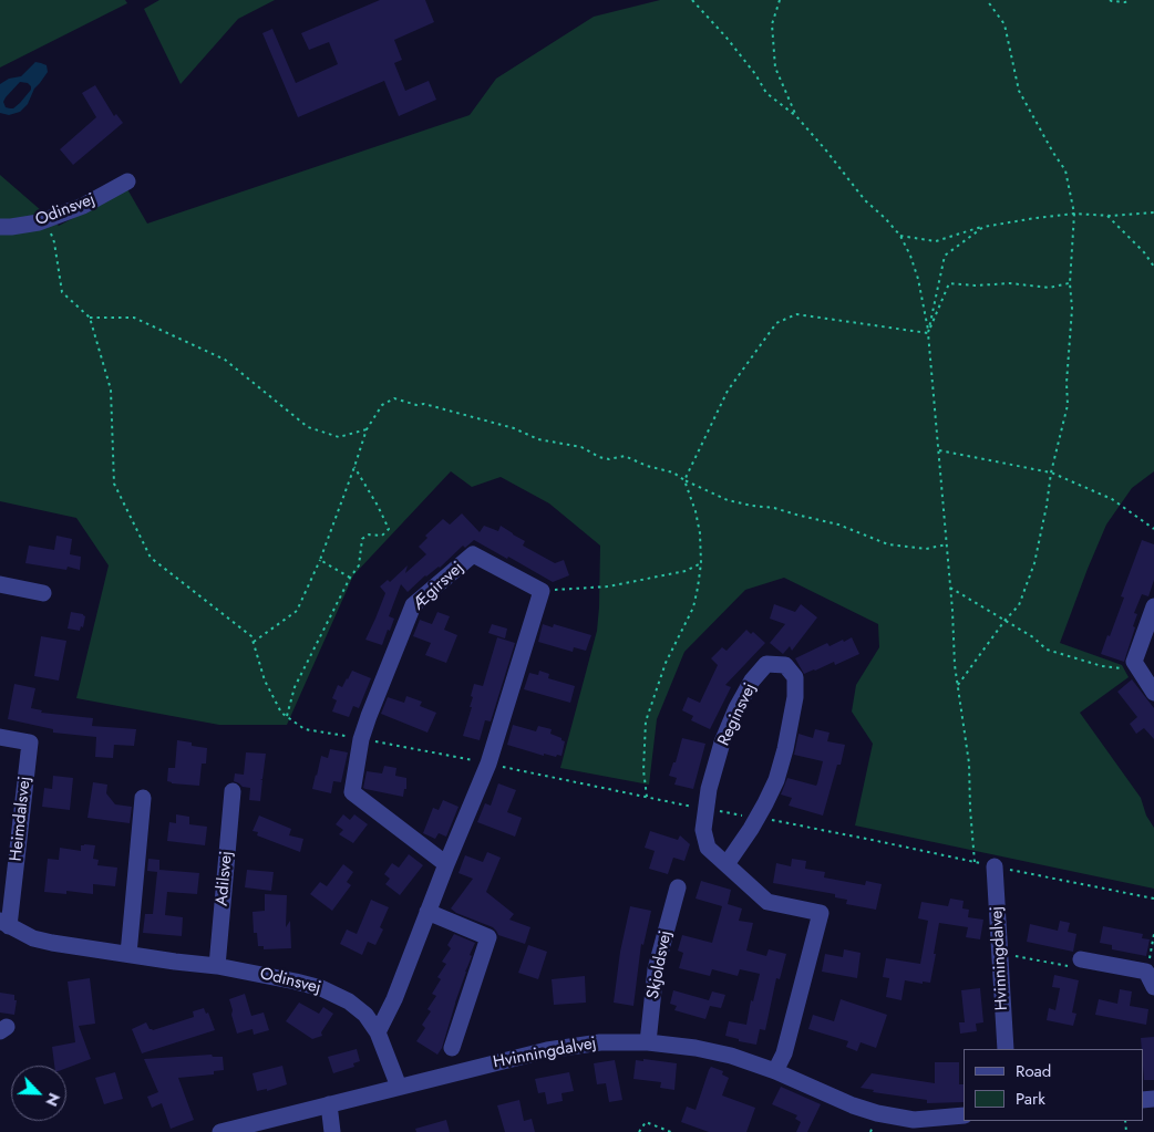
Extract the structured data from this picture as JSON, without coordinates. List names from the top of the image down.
{
  "streets": {
    "street": [
      "Odinsvej",
      "Ægirsvej",
      "Reginsvej",
      "Heimdalsvej",
      "Adilsvej",
      "Hvinningdalvej",
      "Skjoldsvej"
    ]
  },
  "crossings": [
    ["Odinsvej", "Heimdalsvej"],
    ["Odinsvej", "Adilsvej"],
    ["Odinsvej", "Hvinningdalvej"],
    ["Reginsvej", "Hvinningdalvej"],
    ["Hvinningdalvej", "Skjoldsvej"]
  ],
  "legend": ["Road", "Park"],
  "north": "bottom right"
}
